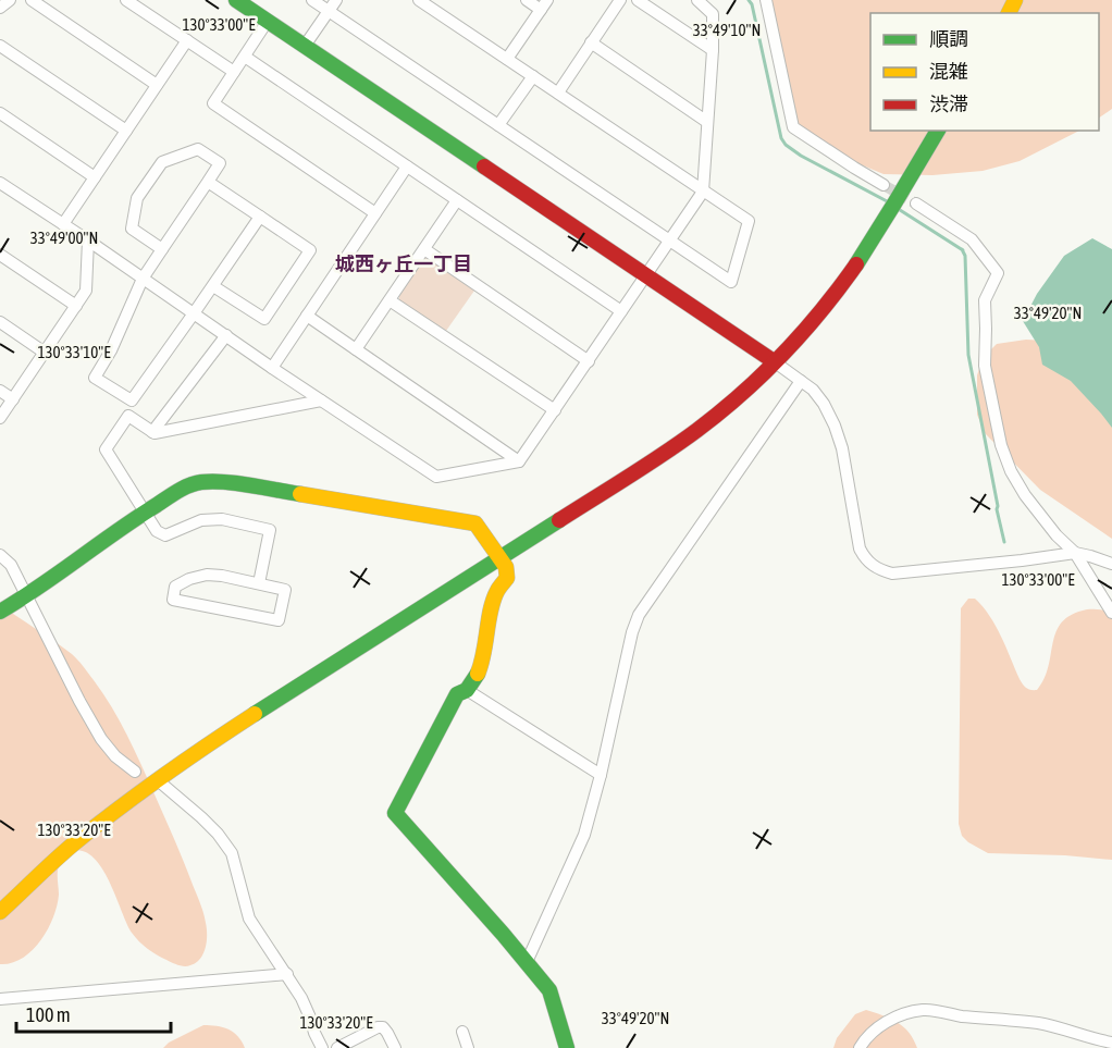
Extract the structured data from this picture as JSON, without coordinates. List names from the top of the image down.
{
  "districts": ["城西ヶ丘一丁目"],
  "legend": ["順調", "混雑", "渋滞"],
  "scale_bar": "100 m",
  "coordinates": [
    "130°33'00\"E",
    "33°49'10\"N",
    "33°49'00\"N",
    "33°49'20\"N",
    "130°33'10\"E",
    "130°33'20\"E"
  ]
}
